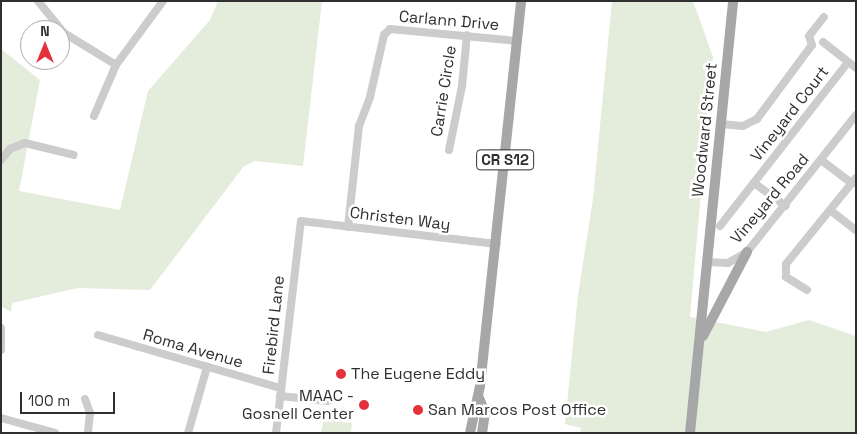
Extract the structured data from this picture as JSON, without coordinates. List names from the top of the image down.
{
  "streets": {
    "main road": ["Woodward Street", "CR S12"],
    "street": [
      "Carlann Drive",
      "Carrie Circle",
      "Vineyard Court",
      "Vineyard Road",
      "Christen Way",
      "Firebird Lane",
      "Roma Avenue"
    ]
  },
  "crossings": [
    ["Carlann Drive", "Carrie Circle"],
    ["Carlann Drive", "CR S12"],
    ["Carlann Drive", "Christen Way"],
    ["Vineyard Court", "Vineyard Road"],
    ["Woodward Street", "Vineyard Road"],
    ["CR S12", "Christen Way"],
    ["Christen Way", "Firebird Lane"],
    ["Firebird Lane", "Roma Avenue"]
  ],
  "places": ["The Eugene Eddy", "MAAC - Gosnell Center", "San Marcos Post Office"],
  "scale_bar": "100 m",
  "north": "top"
}
